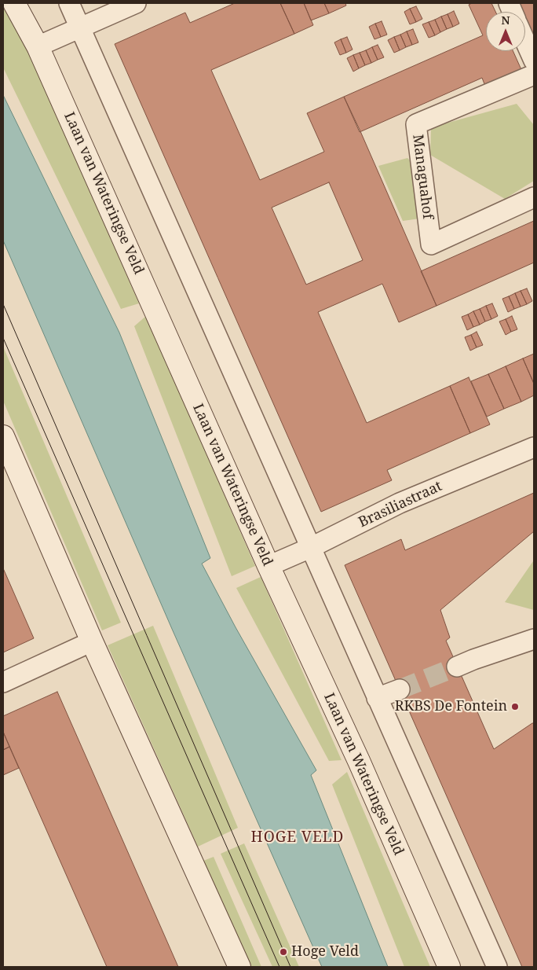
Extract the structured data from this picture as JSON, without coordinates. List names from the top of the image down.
{
  "streets": {
    "street": ["Managuahof", "Laan van Wateringse Veld", "Brasiliastraat"]
  },
  "crossings": [
    ["Laan van Wateringse Veld", "Brasiliastraat"]
  ],
  "districts": ["HOGE VELD"],
  "places": ["RKBS De Fontein", "Hoge Veld"],
  "north": "top"
}
